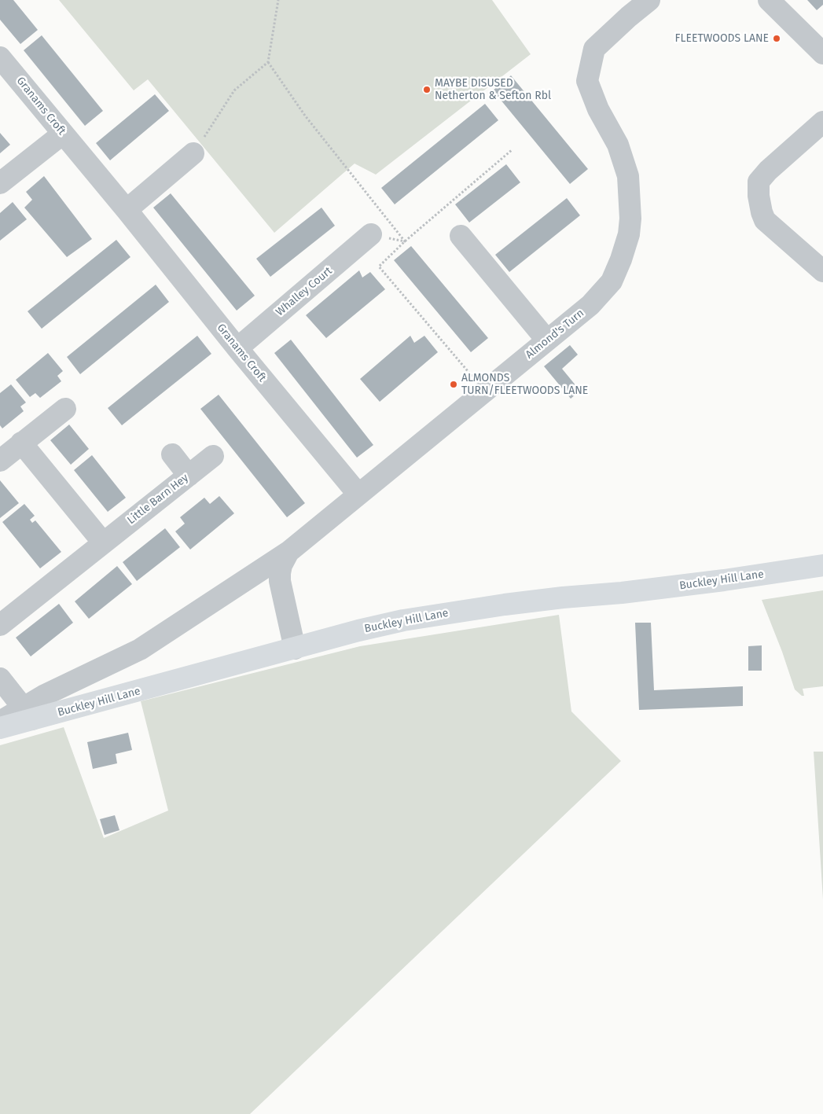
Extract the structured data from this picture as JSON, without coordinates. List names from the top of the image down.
{
  "streets": {
    "main road": ["Buckley Hill Lane"],
    "street": [
      "Granams Croft",
      "Whalley Court",
      "Almond's Turn",
      "Little Barn Hey"
    ]
  },
  "crossings": [
    ["Granams Croft", "Whalley Court"],
    ["Granams Croft", "Almond's Turn"],
    ["Almond's Turn", "Buckley Hill Lane"]
  ],
  "places": ["FLEETWOODS LANE", "MAYBE DISUSED Netherton & Sefton Rbl", "ALMONDS TURN/FLEETWOODS LANE"]
}
